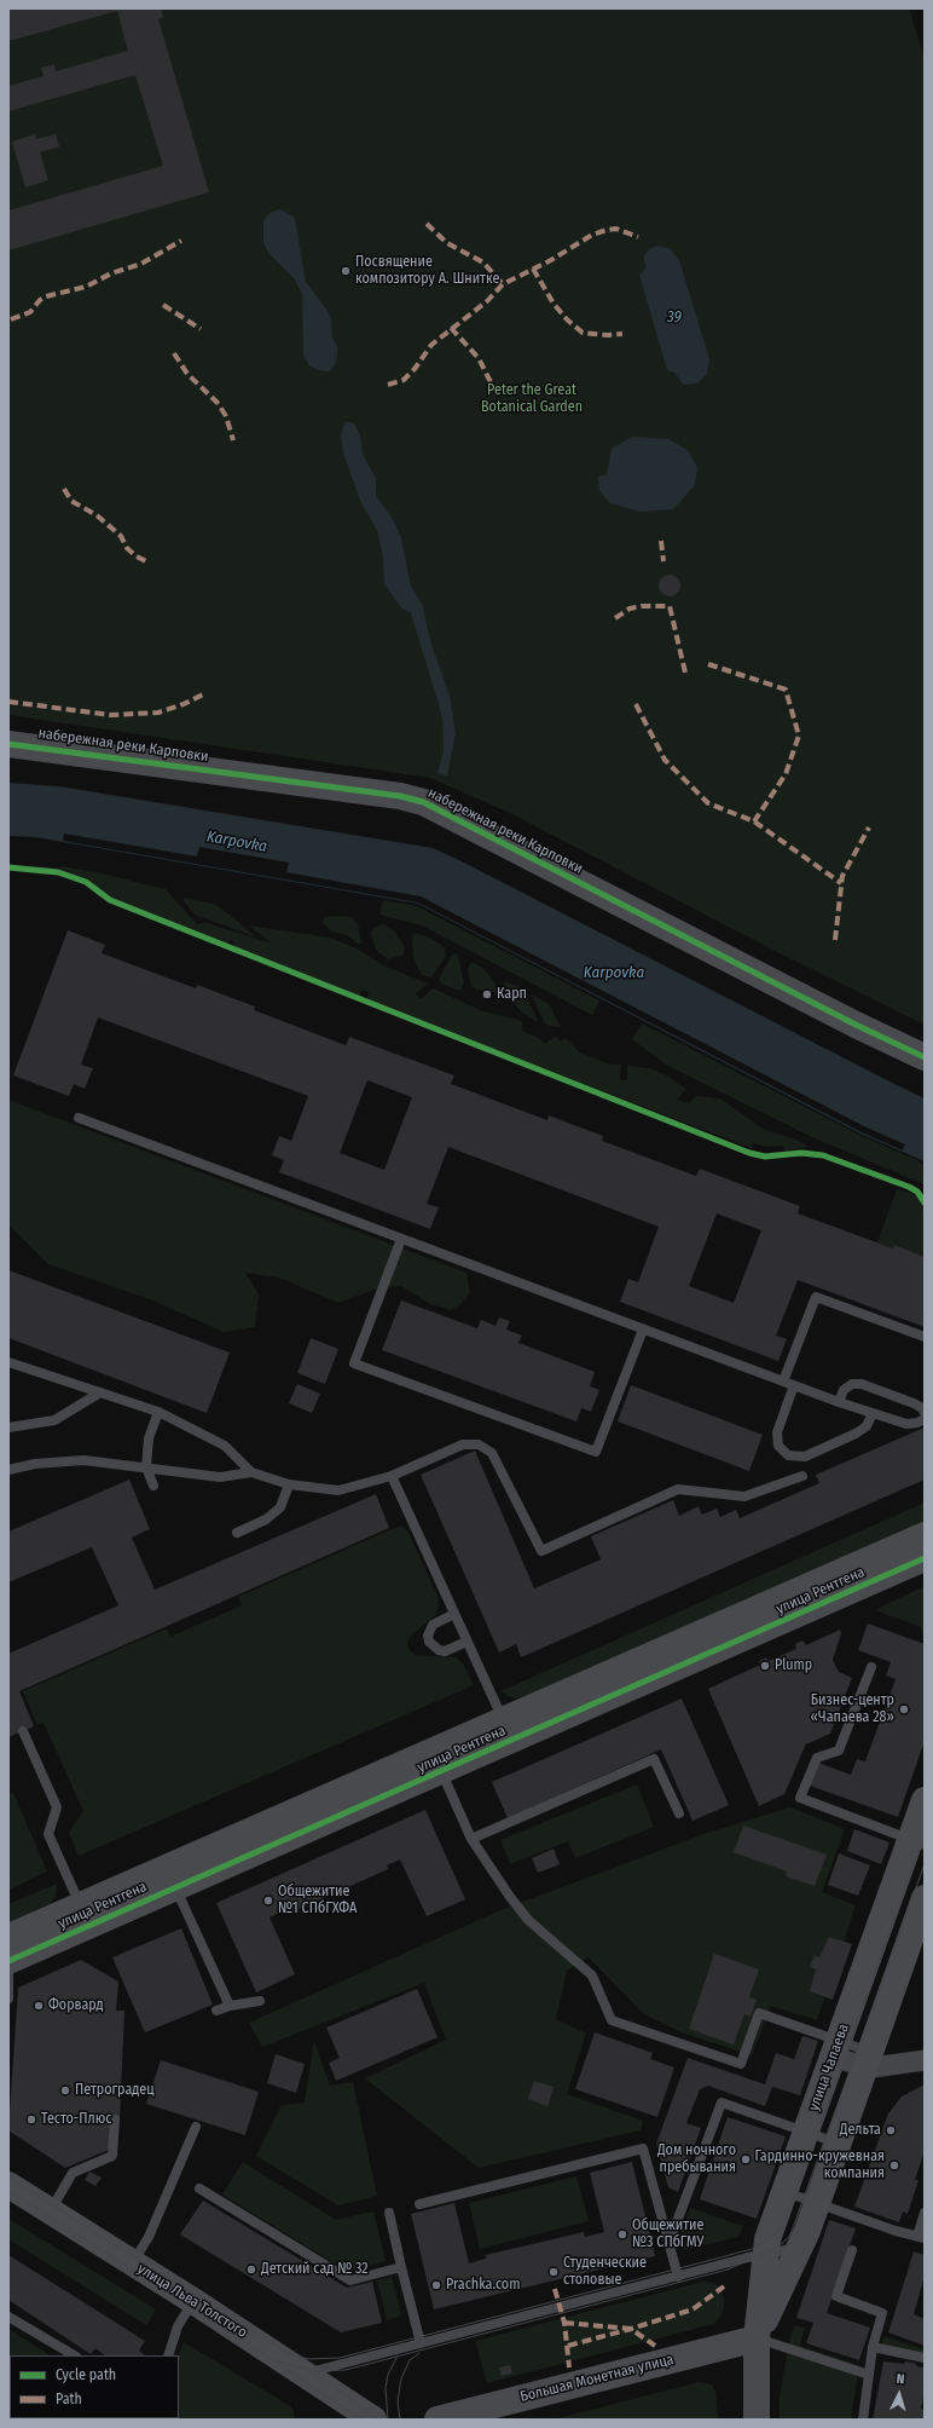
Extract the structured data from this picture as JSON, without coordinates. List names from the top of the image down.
{
  "streets": {
    "street": [
      "набережная реки Карповки",
      "улица Рентгена",
      "улица Чапаева",
      "улица Льва Толстого",
      "Большая Монетная улица"
    ]
  },
  "crossings": [
    ["улица Чапаева", "Большая Монетная улица"]
  ],
  "water": ["39", "Karpovka"],
  "parks": ["Peter the Great Botanical Garden"],
  "places": [
    "Посвящение композитору А. Шнитке",
    "Карп",
    "Plump",
    "Бизнес-центр «Чапаева 28»",
    "Общежитие №1 СПбГХФА",
    "Форвард",
    "Петроградец",
    "Тесто-Плюс",
    "Дельта",
    "Дом ночного пребывания",
    "Гардинно-кружевная компания",
    "Общежитие №3 СПбГМУ",
    "Детский сад № 32",
    "Студенческие столовые",
    "Prachka.com"
  ],
  "legend": ["Cycle path", "Path"],
  "north": "top"
}
